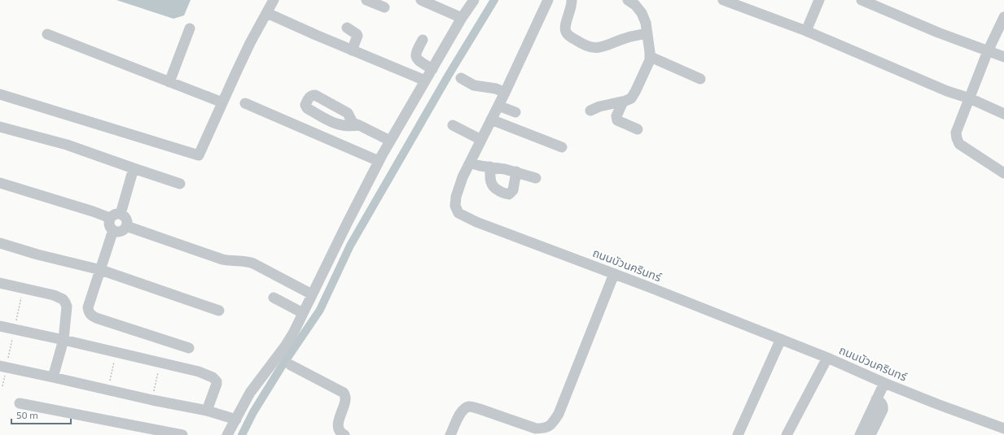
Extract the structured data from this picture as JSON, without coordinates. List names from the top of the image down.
{
  "streets": {
    "street": ["ถนนบัวนครินทร์"]
  },
  "scale_bar": "50 m"
}
